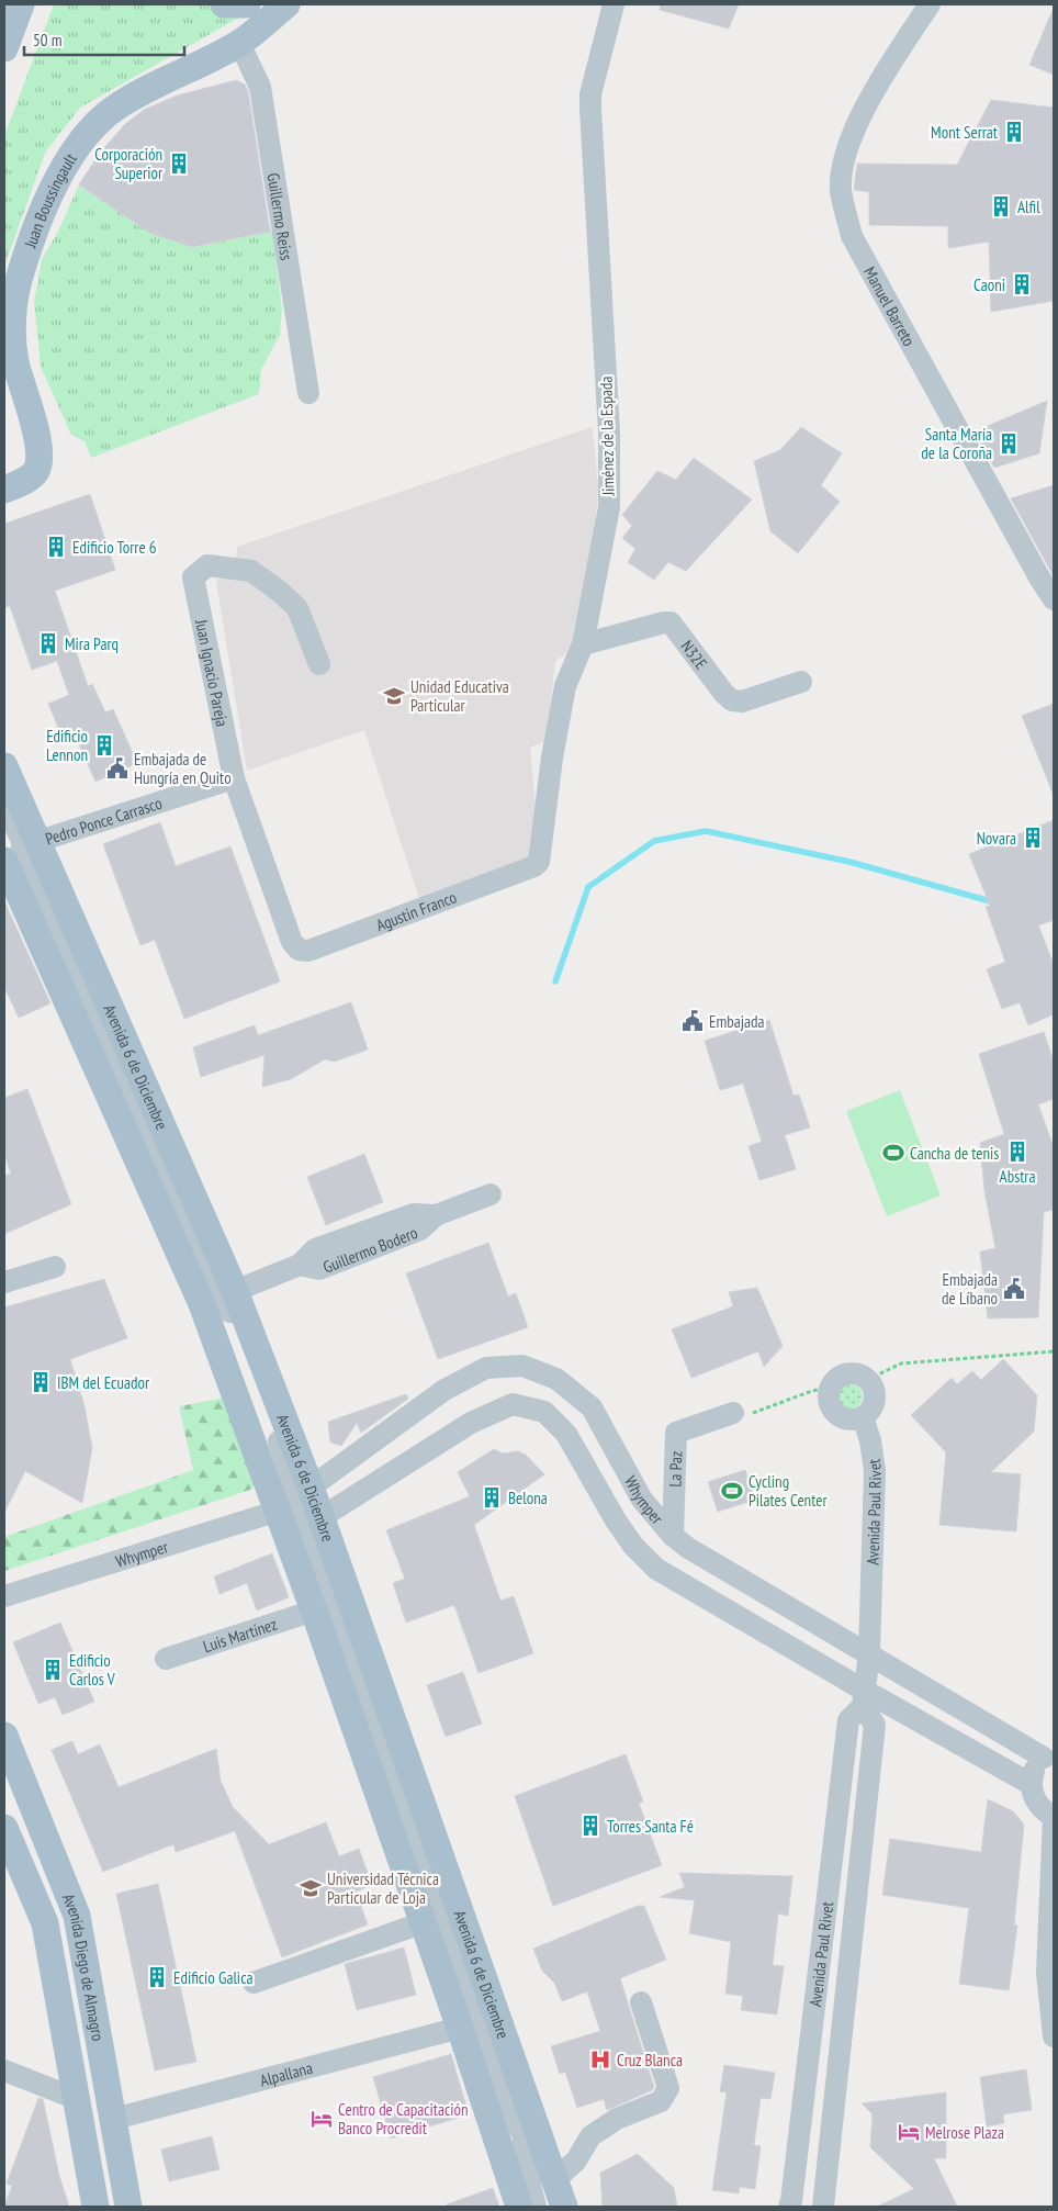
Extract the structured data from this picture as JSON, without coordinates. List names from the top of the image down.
{
  "streets": {
    "main road": ["Juan Boussingault", "Avenida 6 de Diciembre", "Avenida Diego de Almagro"],
    "street": [
      "Guillermo Reiss",
      "Manuel Barreto",
      "Jiménez de la Espada",
      "N32E",
      "Juan Ignacio Pareja",
      "Pedro Ponce Carrasco",
      "Agustin Franco",
      "Guillermo Bodero",
      "La Paz",
      "Whymper",
      "Avenida Paul Rivet",
      "Luis Martínez",
      "Alpallana"
    ]
  },
  "crossings": [
    ["Juan Boussingault", "Guillermo Reiss"],
    ["Jiménez de la Espada", "N32E"],
    ["Jiménez de la Espada", "Agustin Franco"],
    ["Juan Ignacio Pareja", "Pedro Ponce Carrasco"],
    ["Juan Ignacio Pareja", "Agustin Franco"],
    ["Pedro Ponce Carrasco", "Avenida 6 de Diciembre"],
    ["Avenida 6 de Diciembre", "Guillermo Bodero"],
    ["Avenida 6 de Diciembre", "Whymper"],
    ["Avenida 6 de Diciembre", "Luis Martínez"],
    ["Avenida 6 de Diciembre", "Alpallana"],
    ["La Paz", "Whymper"],
    ["Whymper", "Avenida Paul Rivet"],
    ["Avenida Diego de Almagro", "Alpallana"]
  ],
  "places": {
    "building": [
      "Mont Serrat",
      "Corporación Superior",
      "Alfil",
      "Caoni",
      "Santa María de la Coroña",
      "Edificio Torre 6",
      "Mira Parq",
      "Edificio Lennon",
      "Novara",
      "Abstra",
      "IBM del Ecuador",
      "Belona",
      "Edificio Carlos V",
      "Torres Santa Fé",
      "Edificio Galica"
    ],
    "school or university": ["Unidad Educativa Particular", "Universidad Técnica Particular de Loja"],
    "public building": ["Embajada de Hungría en Quito", "Embajada", "Embajada de Líbano"],
    "sports": ["Cancha de tenis", "Cycling Pilates Center"],
    "hospital": ["Cruz Blanca"],
    "hotel": ["Centro de Capacitación Banco Procredit", "Melrose Plaza"]
  },
  "scale_bar": "50 m"
}
